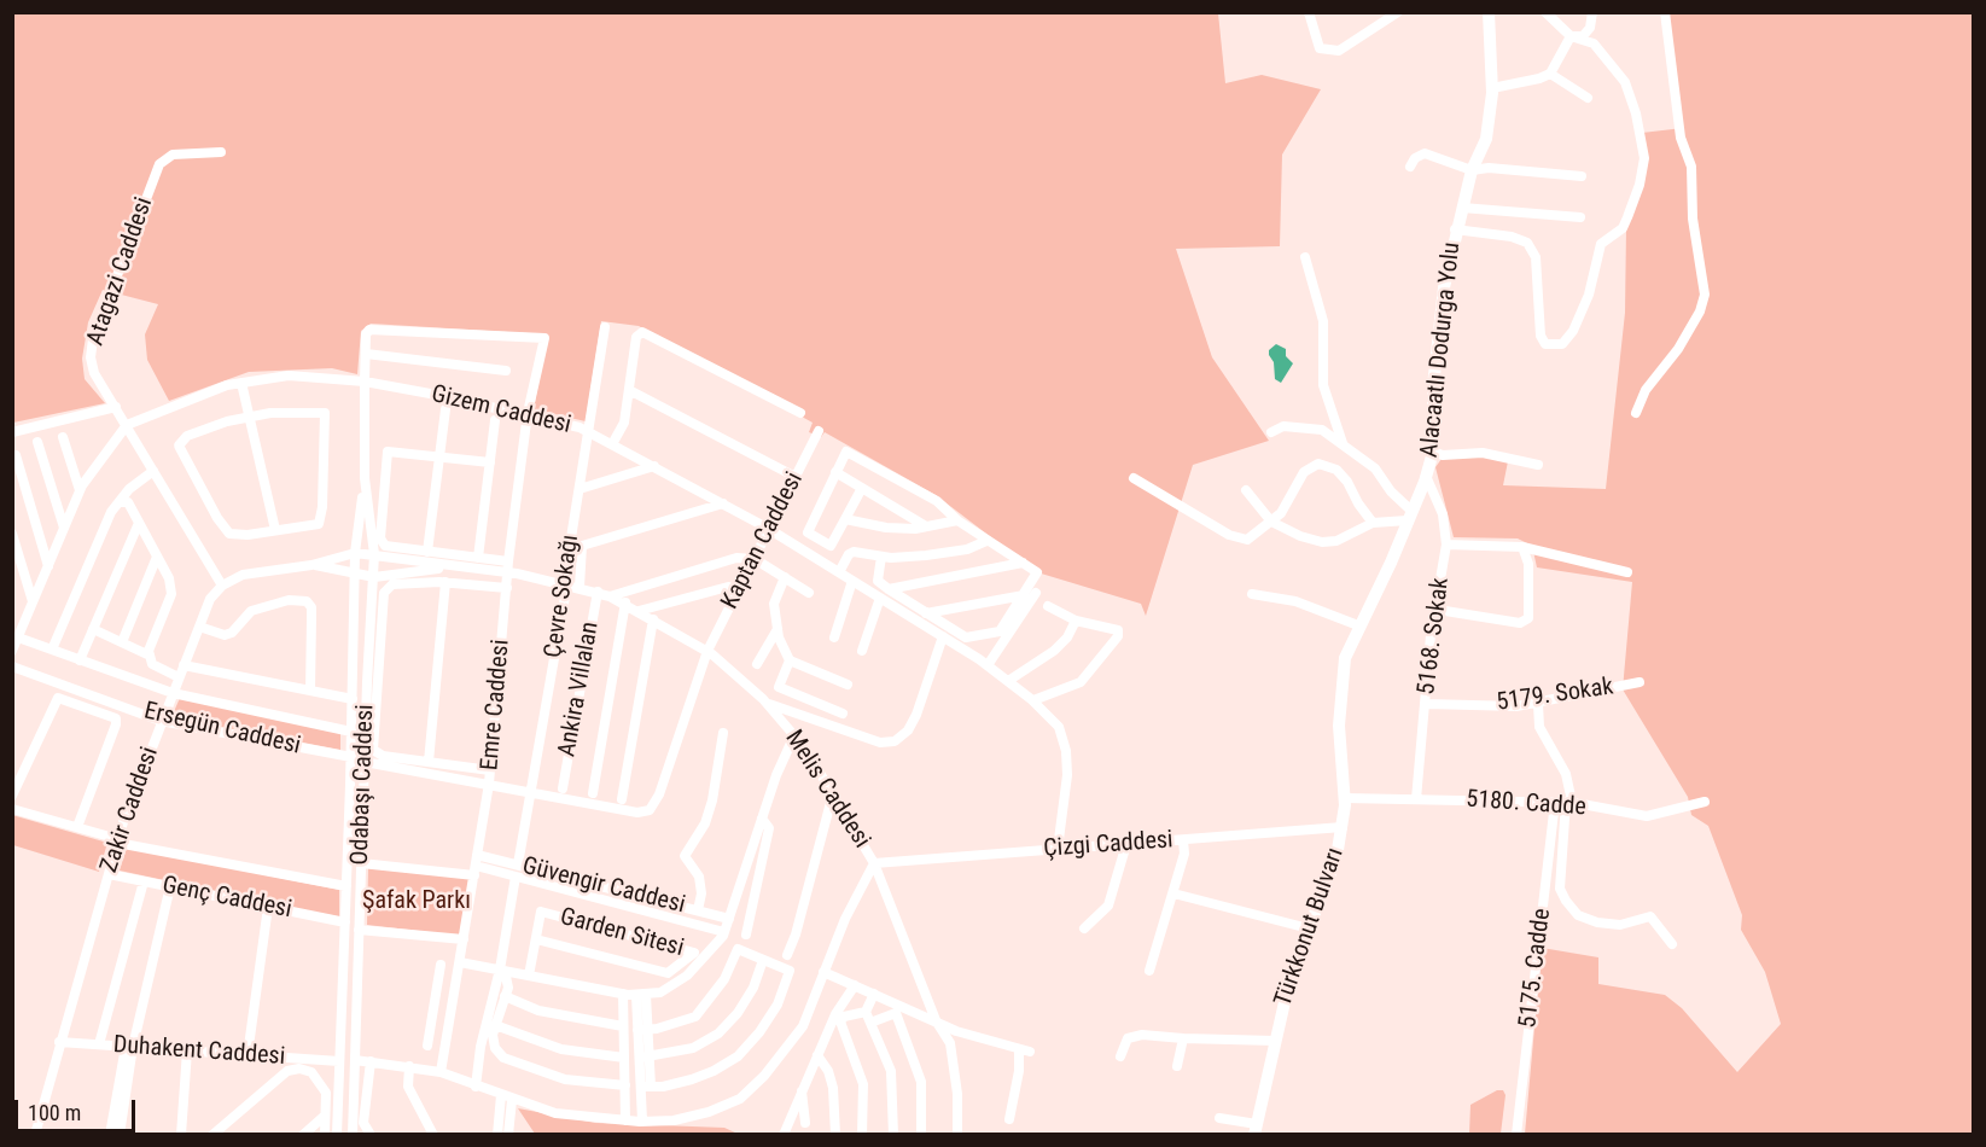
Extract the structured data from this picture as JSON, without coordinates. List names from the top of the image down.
{
  "streets": {
    "street": [
      "Atagazi Caddesi",
      "Alacaatlı Dodurga Yolu",
      "Gizem Caddesi",
      "Kaptan Caddesi",
      "Çevre Sokağı",
      "5168. Sokak",
      "Ankira Villalan",
      "5179. Sokak",
      "Emre Caddesi",
      "Ersegün Caddesi",
      "Odabaşı Caddesi",
      "Melis Caddesi",
      "5180. Cadde",
      "Zakir Caddesi",
      "Çizgi Caddesi",
      "Güvengir Caddesi",
      "Genç Caddesi",
      "Türkkonut Bulvarı",
      "Garden Sitesi",
      "5175. Cadde",
      "Duhakent Caddesi"
    ]
  },
  "crossings": [
    ["Atagazi Caddesi", "Gizem Caddesi"],
    ["Atagazi Caddesi", "Zakir Caddesi"],
    ["Alacaatlı Dodurga Yolu", "5168. Sokak"],
    ["Alacaatlı Dodurga Yolu", "Türkkonut Bulvarı"],
    ["Gizem Caddesi", "Kaptan Caddesi"],
    ["Gizem Caddesi", "Çevre Sokağı"],
    ["Gizem Caddesi", "Emre Caddesi"],
    ["Gizem Caddesi", "Ersegün Caddesi"],
    ["Gizem Caddesi", "Odabaşı Caddesi"],
    ["Gizem Caddesi", "Çizgi Caddesi"],
    ["Kaptan Caddesi", "Çevre Sokağı"],
    ["Kaptan Caddesi", "Melis Caddesi"],
    ["Çevre Sokağı", "Melis Caddesi"],
    ["Çevre Sokağı", "Güvengir Caddesi"],
    ["5168. Sokak", "5179. Sokak"],
    ["5168. Sokak", "5180. Cadde"],
    ["5168. Sokak", "Türkkonut Bulvarı"],
    ["Ankira Villalan", "Melis Caddesi"],
    ["Emre Caddesi", "Odabaşı Caddesi"],
    ["Emre Caddesi", "Melis Caddesi"],
    ["Emre Caddesi", "Güvengir Caddesi"],
    ["Ersegün Caddesi", "Odabaşı Caddesi"],
    ["Ersegün Caddesi", "Zakir Caddesi"],
    ["Odabaşı Caddesi", "Melis Caddesi"],
    ["Odabaşı Caddesi", "Genç Caddesi"],
    ["Odabaşı Caddesi", "Duhakent Caddesi"],
    ["Melis Caddesi", "Çizgi Caddesi"],
    ["5180. Cadde", "Türkkonut Bulvarı"],
    ["5180. Cadde", "5175. Cadde"],
    ["Zakir Caddesi", "Genç Caddesi"],
    ["Zakir Caddesi", "Duhakent Caddesi"],
    ["Çizgi Caddesi", "Türkkonut Bulvarı"]
  ],
  "parks": ["Şafak Parkı"],
  "scale_bar": "100 m"
}
